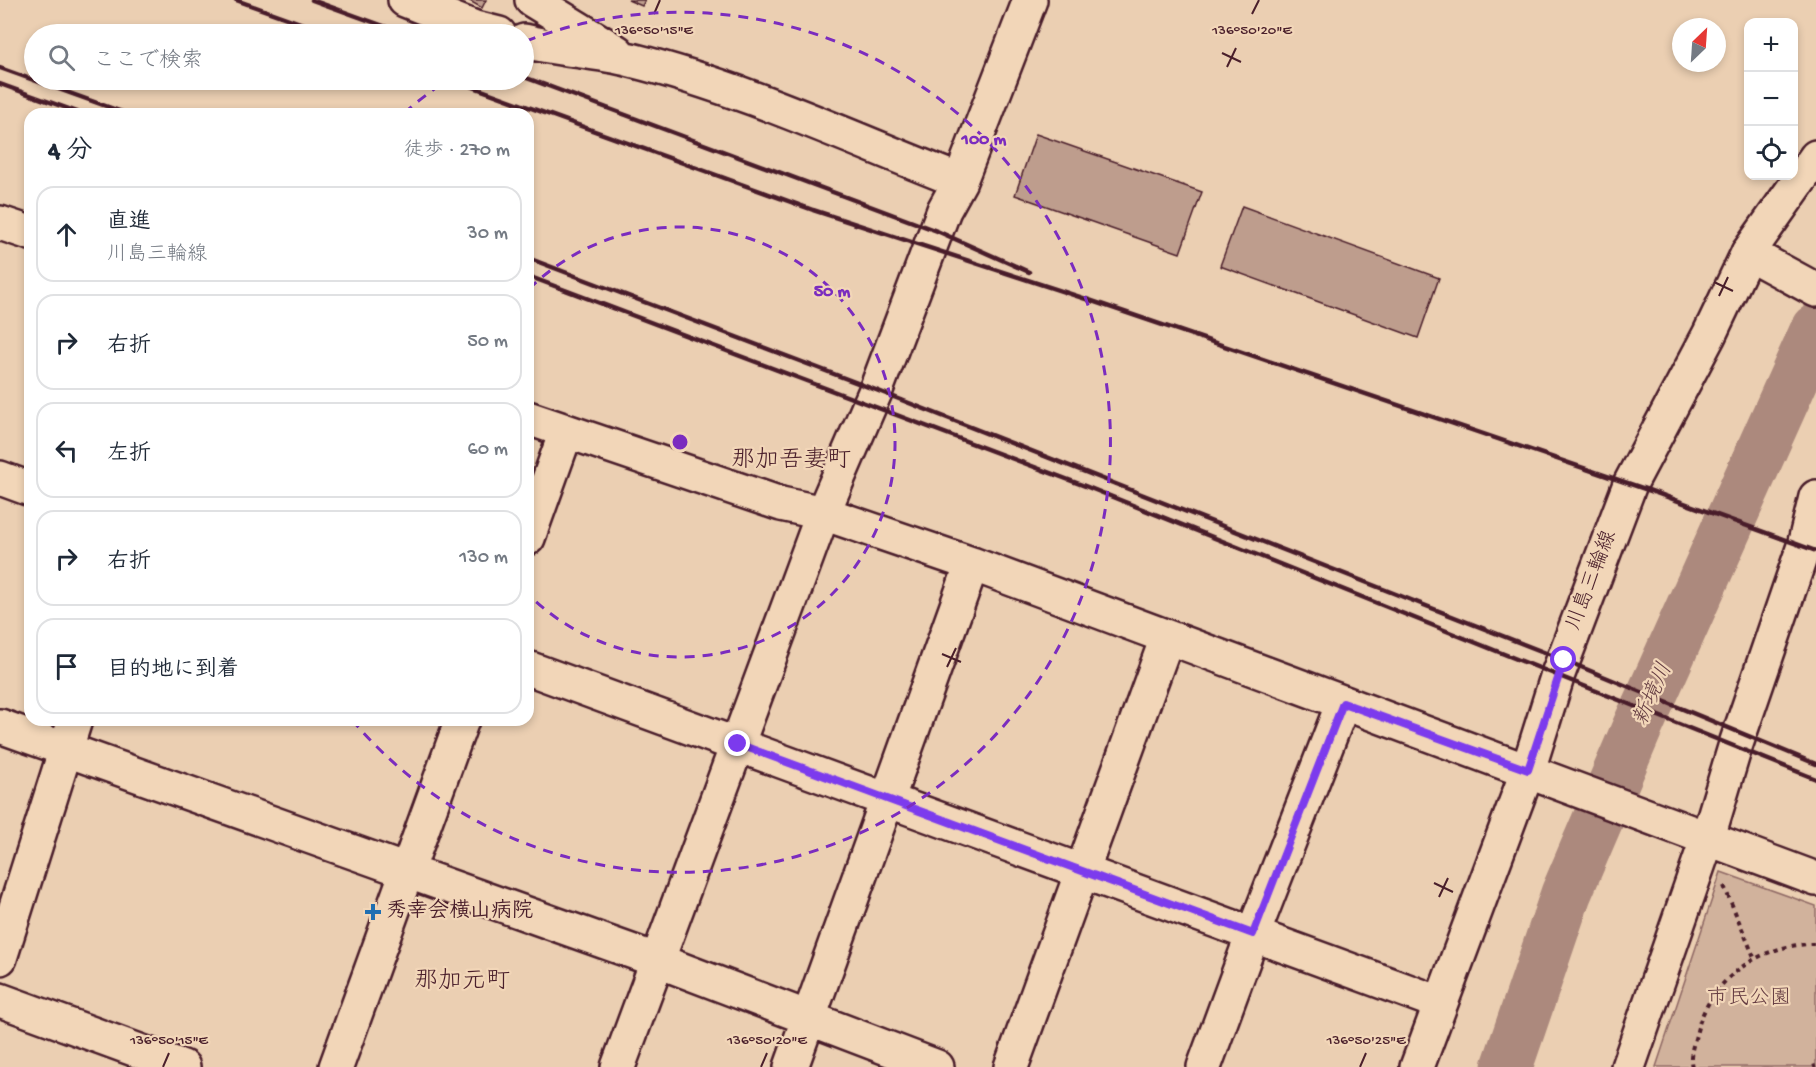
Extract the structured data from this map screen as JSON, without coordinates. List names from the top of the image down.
{
  "streets": {
    "street": ["川島三輪線"]
  },
  "districts": ["那加吾妻町", "那加元町"],
  "water": ["新境川"],
  "parks": ["市民公園"],
  "places": {
    "health": ["秀幸会横山病院"]
  },
  "north": "top right",
  "page": {
    "map_buttons": ["+", "−"],
    "search": "ここで検索",
    "heading": ["4 分", "徒歩 · 270 m"],
    "list": [
      ["直進", "川島三輪線", "30 m"],
      ["右折", "50 m"],
      ["左折", "60 m"],
      ["右折", "130 m"],
      "目的地に到着"
    ]
  },
  "coordinates": ["136°50'15\"E", "136°50'20\"E", "136°50'25\"E"],
  "rings": ["100 m", "50 m"]
}
